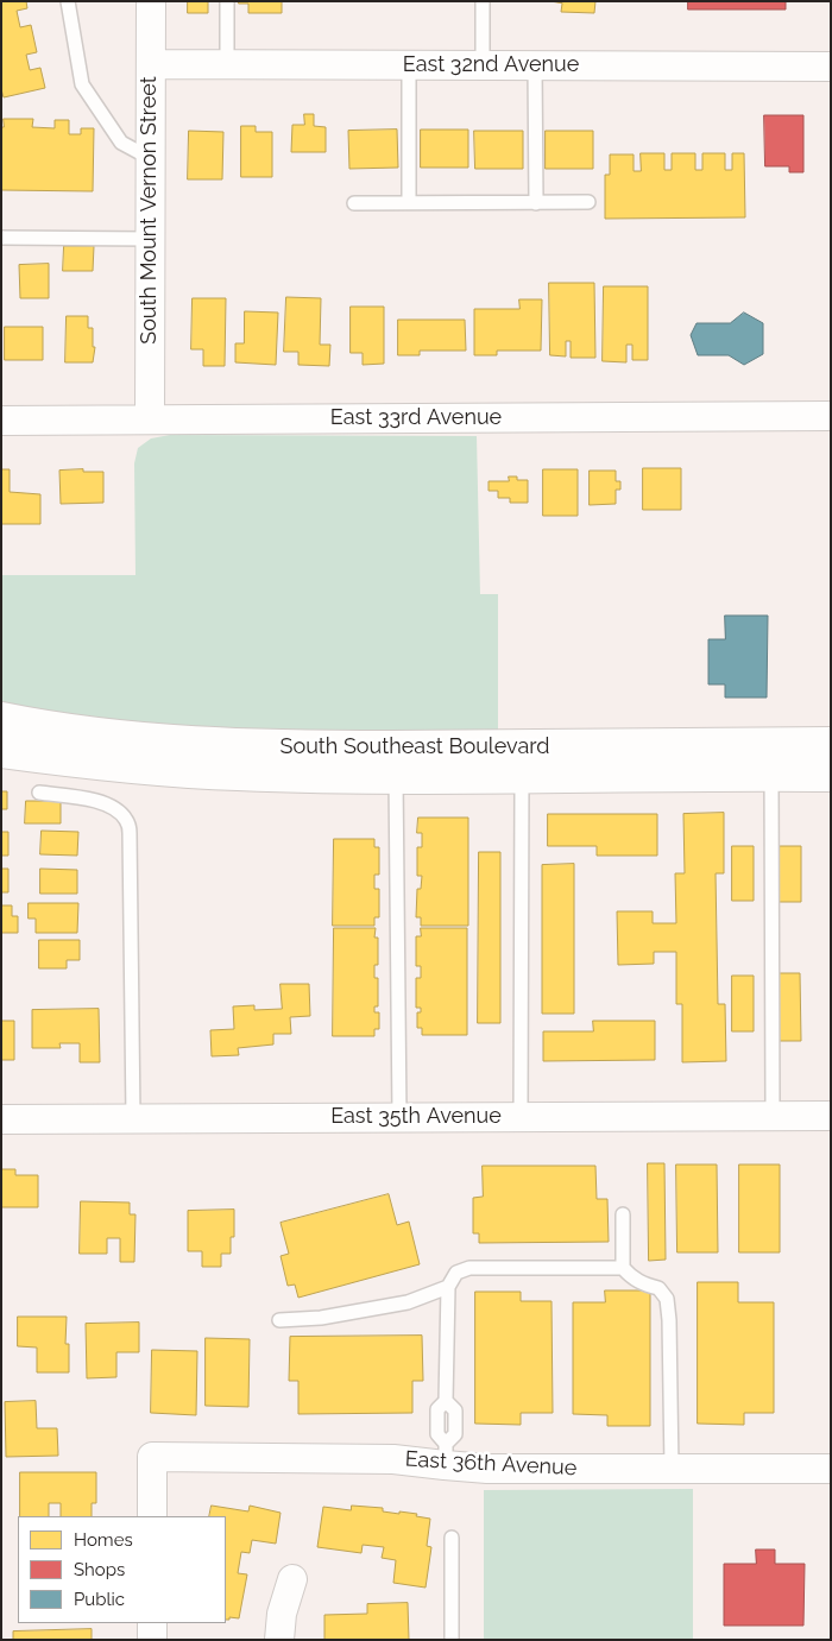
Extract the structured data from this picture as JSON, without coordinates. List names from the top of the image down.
{
  "streets": {
    "main road": ["South Southeast Boulevard"],
    "street": [
      "East 32nd Avenue",
      "South Mount Vernon Street",
      "East 33rd Avenue",
      "East 35th Avenue",
      "East 36th Avenue"
    ]
  },
  "crossings": [
    ["East 32nd Avenue", "South Mount Vernon Street"],
    ["South Mount Vernon Street", "East 33rd Avenue"]
  ],
  "legend": ["Homes", "Shops", "Public"]
}
